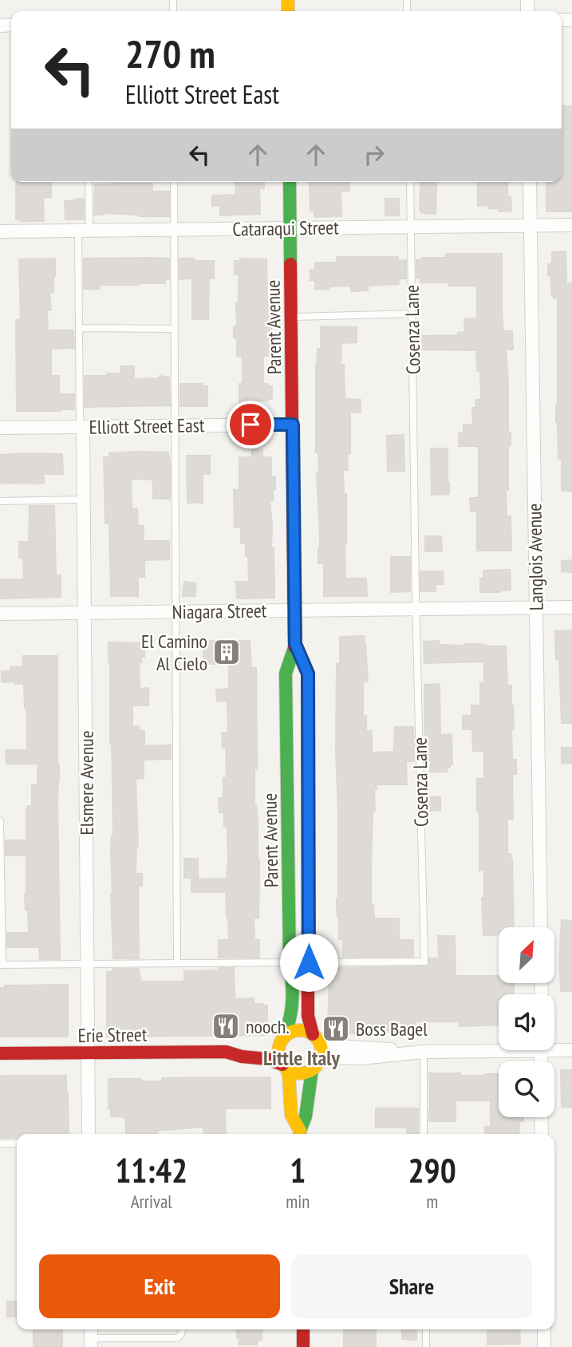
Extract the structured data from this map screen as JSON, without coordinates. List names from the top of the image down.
{
  "streets": {
    "street": [
      "Cataraqui Street",
      "Parent Avenue",
      "Elliott Street East",
      "Langlois Avenue",
      "Niagara Street",
      "Elsmere Avenue",
      "Erie Street"
    ],
    "lane": ["Cosenza Lane"]
  },
  "crossings": [
    ["Cataraqui Street", "Parent Avenue"],
    ["Cataraqui Street", "Cosenza Lane"],
    ["Cataraqui Street", "Langlois Avenue"],
    ["Parent Avenue", "Cosenza Lane"],
    ["Parent Avenue", "Elliott Street East"],
    ["Parent Avenue", "Niagara Street"],
    ["Parent Avenue", "Erie Street"],
    ["Cosenza Lane", "Niagara Street"],
    ["Cosenza Lane", "Elsmere Avenue"],
    ["Elliott Street East", "Elsmere Avenue"],
    ["Langlois Avenue", "Niagara Street"],
    ["Niagara Street", "Elsmere Avenue"],
    ["Elsmere Avenue", "Erie Street"]
  ],
  "districts": ["Little Italy"],
  "places": {
    "building": ["El Camino Al Cielo"],
    "restaurant": ["nooch.", "Boss Bagel"]
  },
  "north": "top right",
  "page": {
    "turn": ["270 m", "Elliott Street East"],
    "eta": [
      "11:42",
      "Arrival",
      "1",
      "min",
      "290",
      "m"
    ],
    "buttons": ["Exit", "Share"]
  }
}
